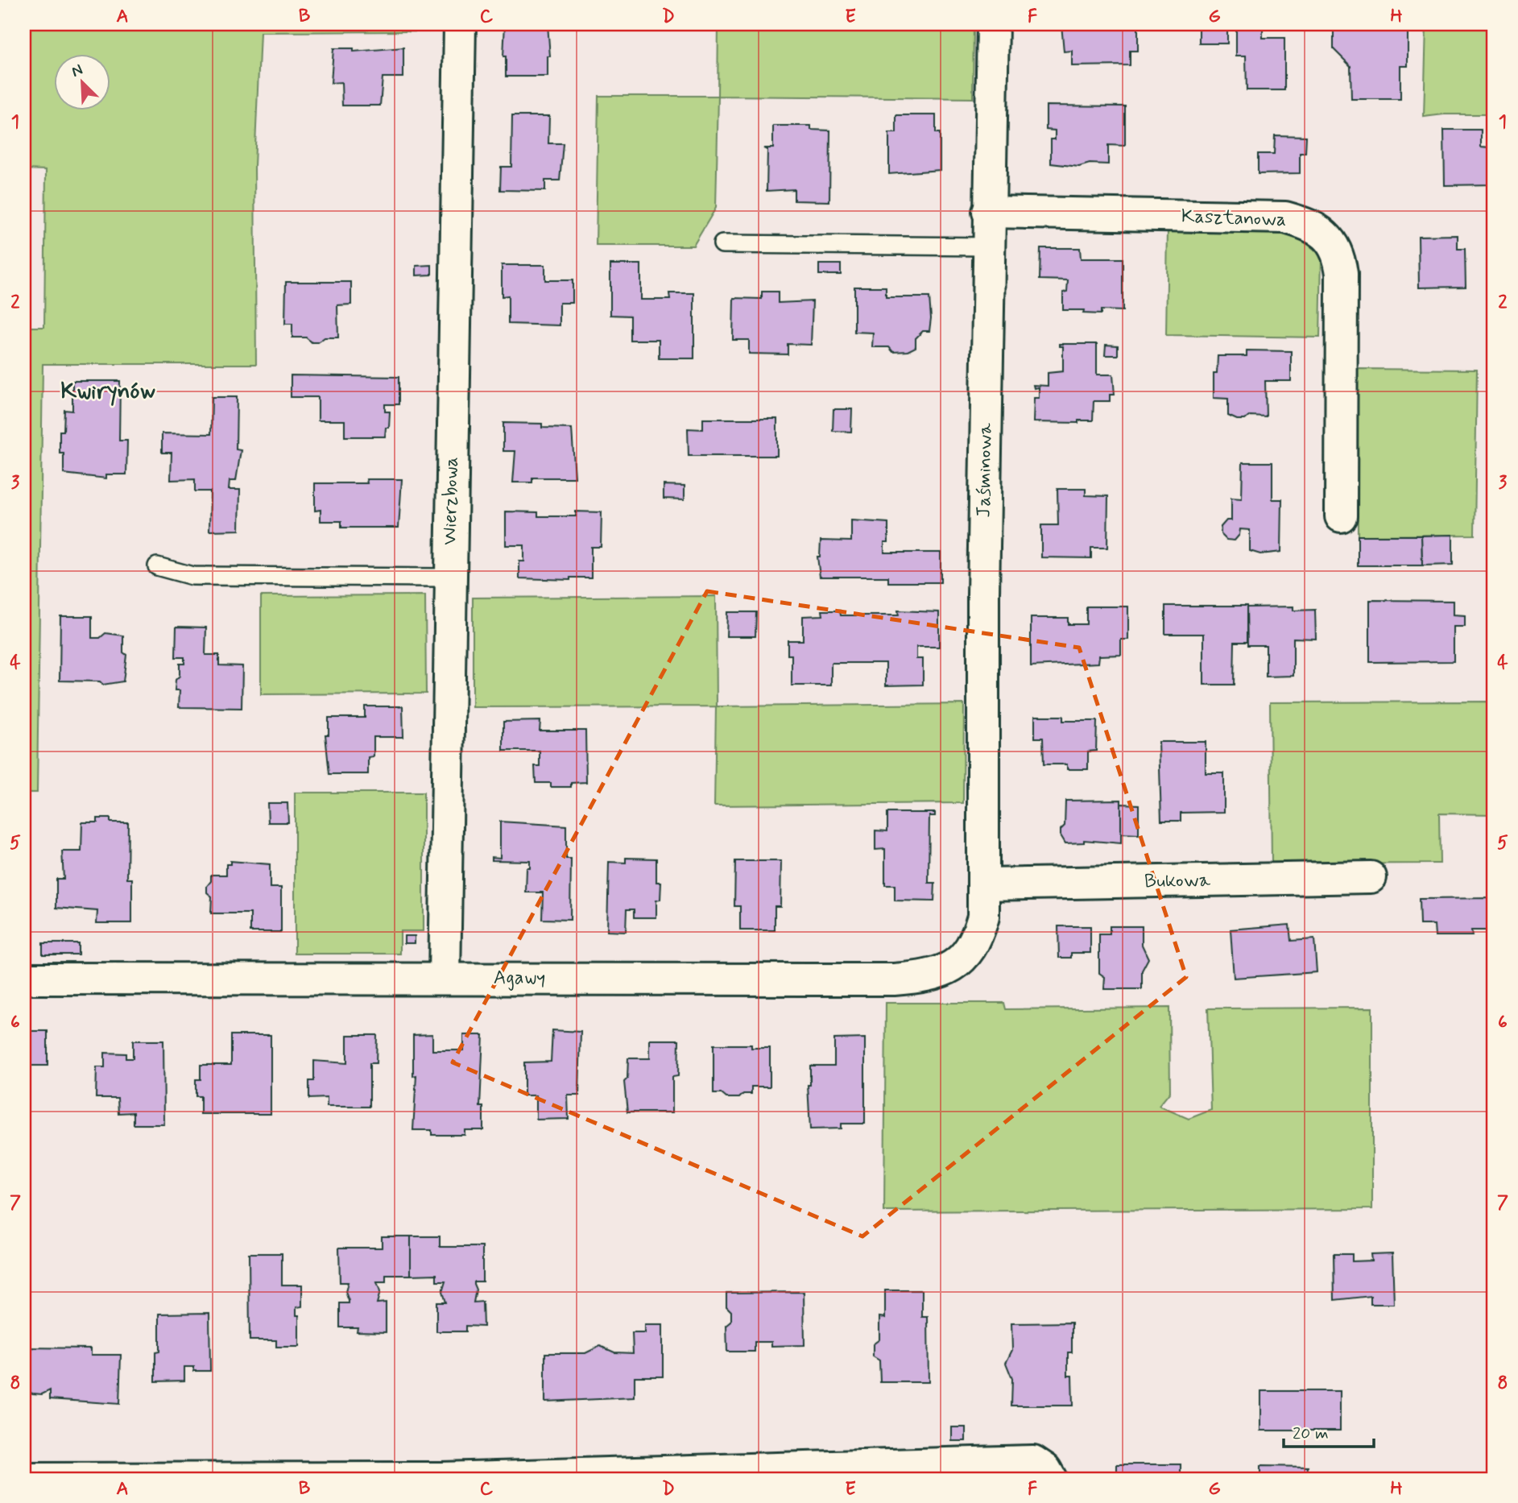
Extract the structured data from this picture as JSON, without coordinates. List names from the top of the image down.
{
  "streets": {
    "street": [
      "Kasztanowa",
      "Jaśminowa",
      "Wierzbowa",
      "Bukowa",
      "Agawy"
    ]
  },
  "crossings": [
    ["Kasztanowa", "Jaśminowa"],
    ["Jaśminowa", "Bukowa"],
    ["Jaśminowa", "Agawy"],
    ["Wierzbowa", "Agawy"]
  ],
  "districts": ["Kwirynów"],
  "scale_bar": "20 m",
  "north": "top left",
  "grid": {
    "columns": [
      "A",
      "B",
      "C",
      "D",
      "E",
      "F",
      "G",
      "H"
    ],
    "rows": [
      "1",
      "2",
      "3",
      "4",
      "5",
      "6",
      "7",
      "8"
    ]
  }
}
